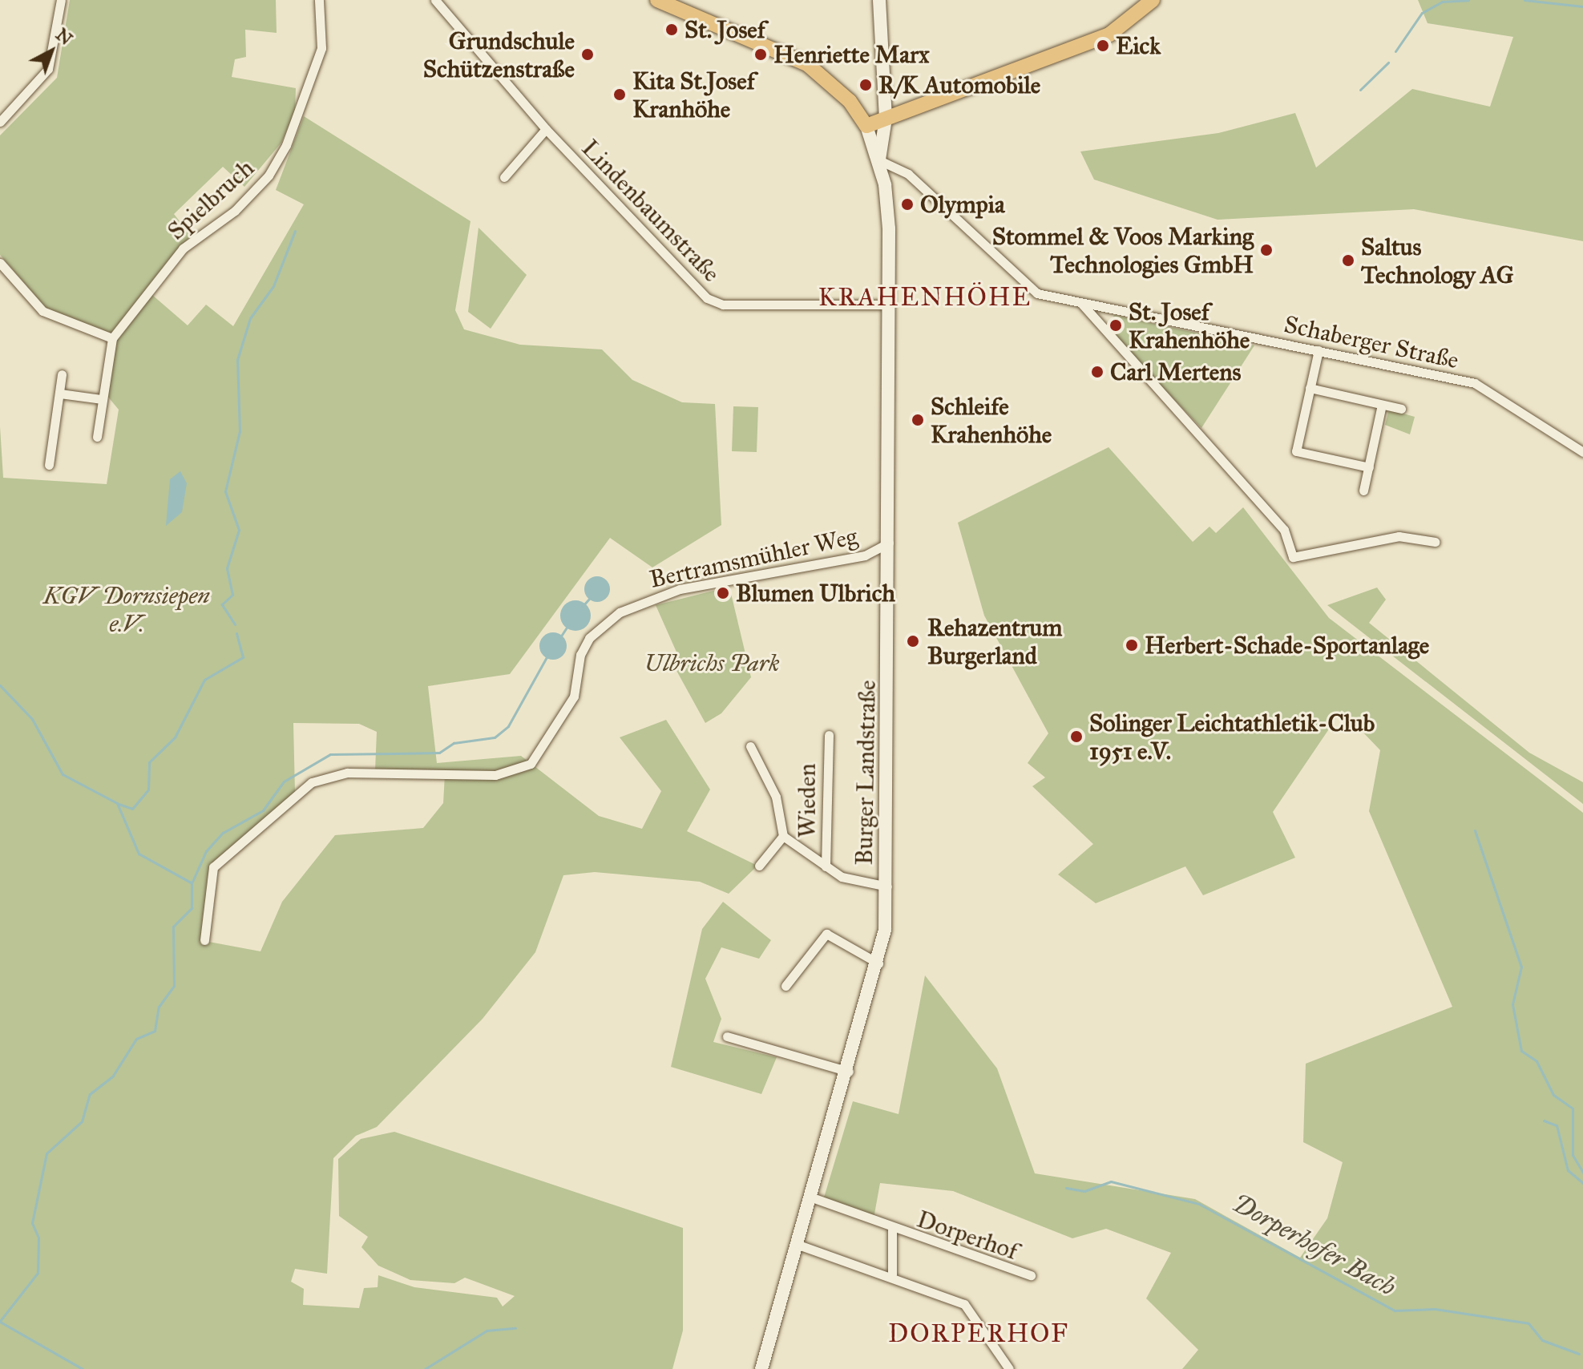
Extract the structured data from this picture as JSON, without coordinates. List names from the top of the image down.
{
  "streets": {
    "main road": ["Burger Landstraße"],
    "street": [
      "Spielbruch",
      "Lindenbaumstraße",
      "Schaberger Straße",
      "Bertramsmühler Weg",
      "Wieden",
      "Dorperhof"
    ]
  },
  "crossings": [
    ["Lindenbaumstraße", "Burger Landstraße"],
    ["Schaberger Straße", "Burger Landstraße"],
    ["Bertramsmühler Weg", "Burger Landstraße"],
    ["Burger Landstraße", "Wieden"],
    ["Burger Landstraße", "Dorperhof"]
  ],
  "districts": ["KRAHENHÖHE", "DORPERHOF"],
  "water": ["Dorperhofer Bach"],
  "parks": ["KGV Dornsiepen e.V.", "Ulbrichs Park"],
  "places": [
    "St. Josef",
    "Eick",
    "Grundschule Schützenstraße",
    "Henriette Marx",
    "R/K Automobile",
    "Kita St.Josef Kranhöhe",
    "Olympia",
    "Stommel & Voos Marking Technologies GmbH",
    "Saltus Technology AG",
    "St. Josef Krahenhöhe",
    "Carl Mertens",
    "Schleife Krahenhöhe",
    "Blumen Ulbrich",
    "Rehazentrum Burgerland",
    "Herbert-Schade-Sportanlage",
    "Solinger Leichtathletik-Club 1951 e.V."
  ],
  "north": "top right"
}
